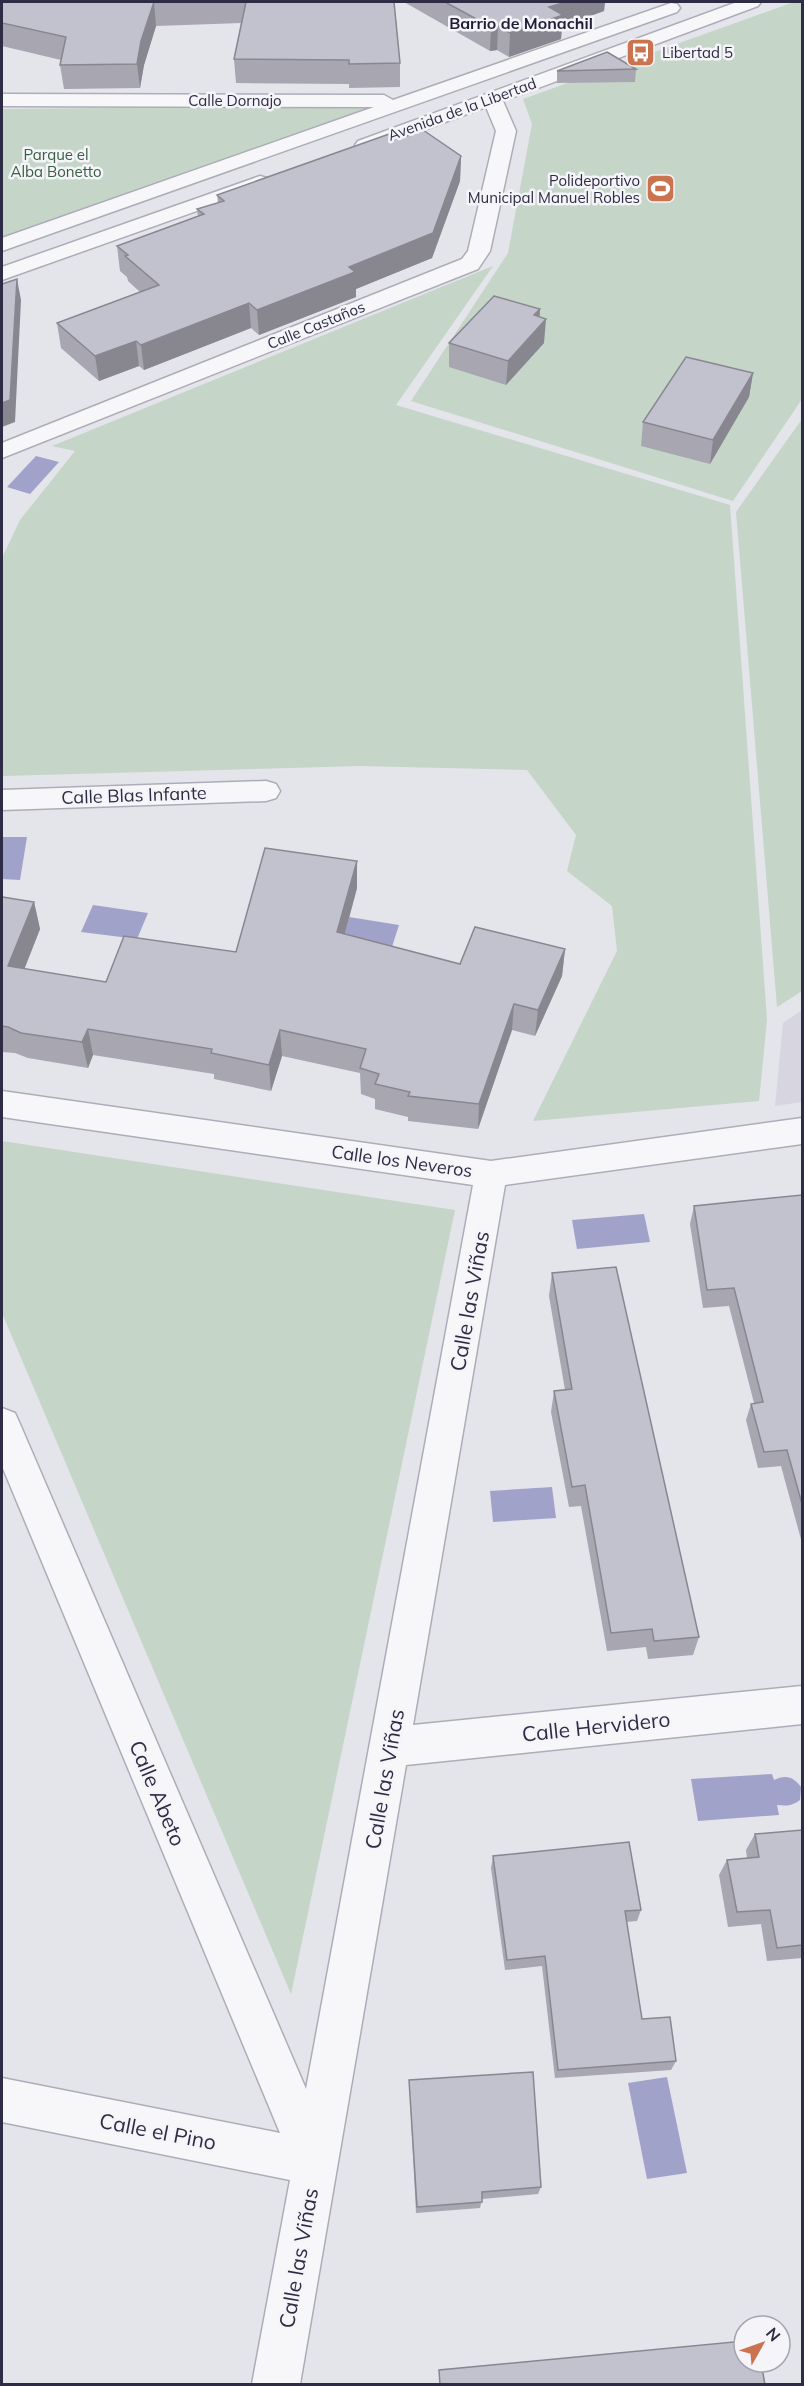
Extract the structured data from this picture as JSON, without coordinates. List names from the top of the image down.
{
  "streets": {
    "street": [
      "Calle Dornajo",
      "Avenida de la Libertad",
      "Calle Castaños",
      "Calle Blas Infante",
      "Calle los Neveros",
      "Calle las Viñas",
      "Calle Hervidero",
      "Calle Abeto",
      "Calle el Pino"
    ]
  },
  "crossings": [
    ["Calle Dornajo", "Avenida de la Libertad"],
    ["Avenida de la Libertad", "Calle Castaños"],
    ["Calle los Neveros", "Calle las Viñas"],
    ["Calle las Viñas", "Calle Hervidero"],
    ["Calle las Viñas", "Calle Abeto"],
    ["Calle las Viñas", "Calle el Pino"],
    ["Calle Abeto", "Calle el Pino"]
  ],
  "districts": ["Barrio de Monachil"],
  "parks": ["Parque el Alba Bonetto"],
  "places": {
    "bus stop": ["Libertad 5"],
    "sports": ["Polideportivo Municipal Manuel Robles"]
  },
  "north": "top right"
}
